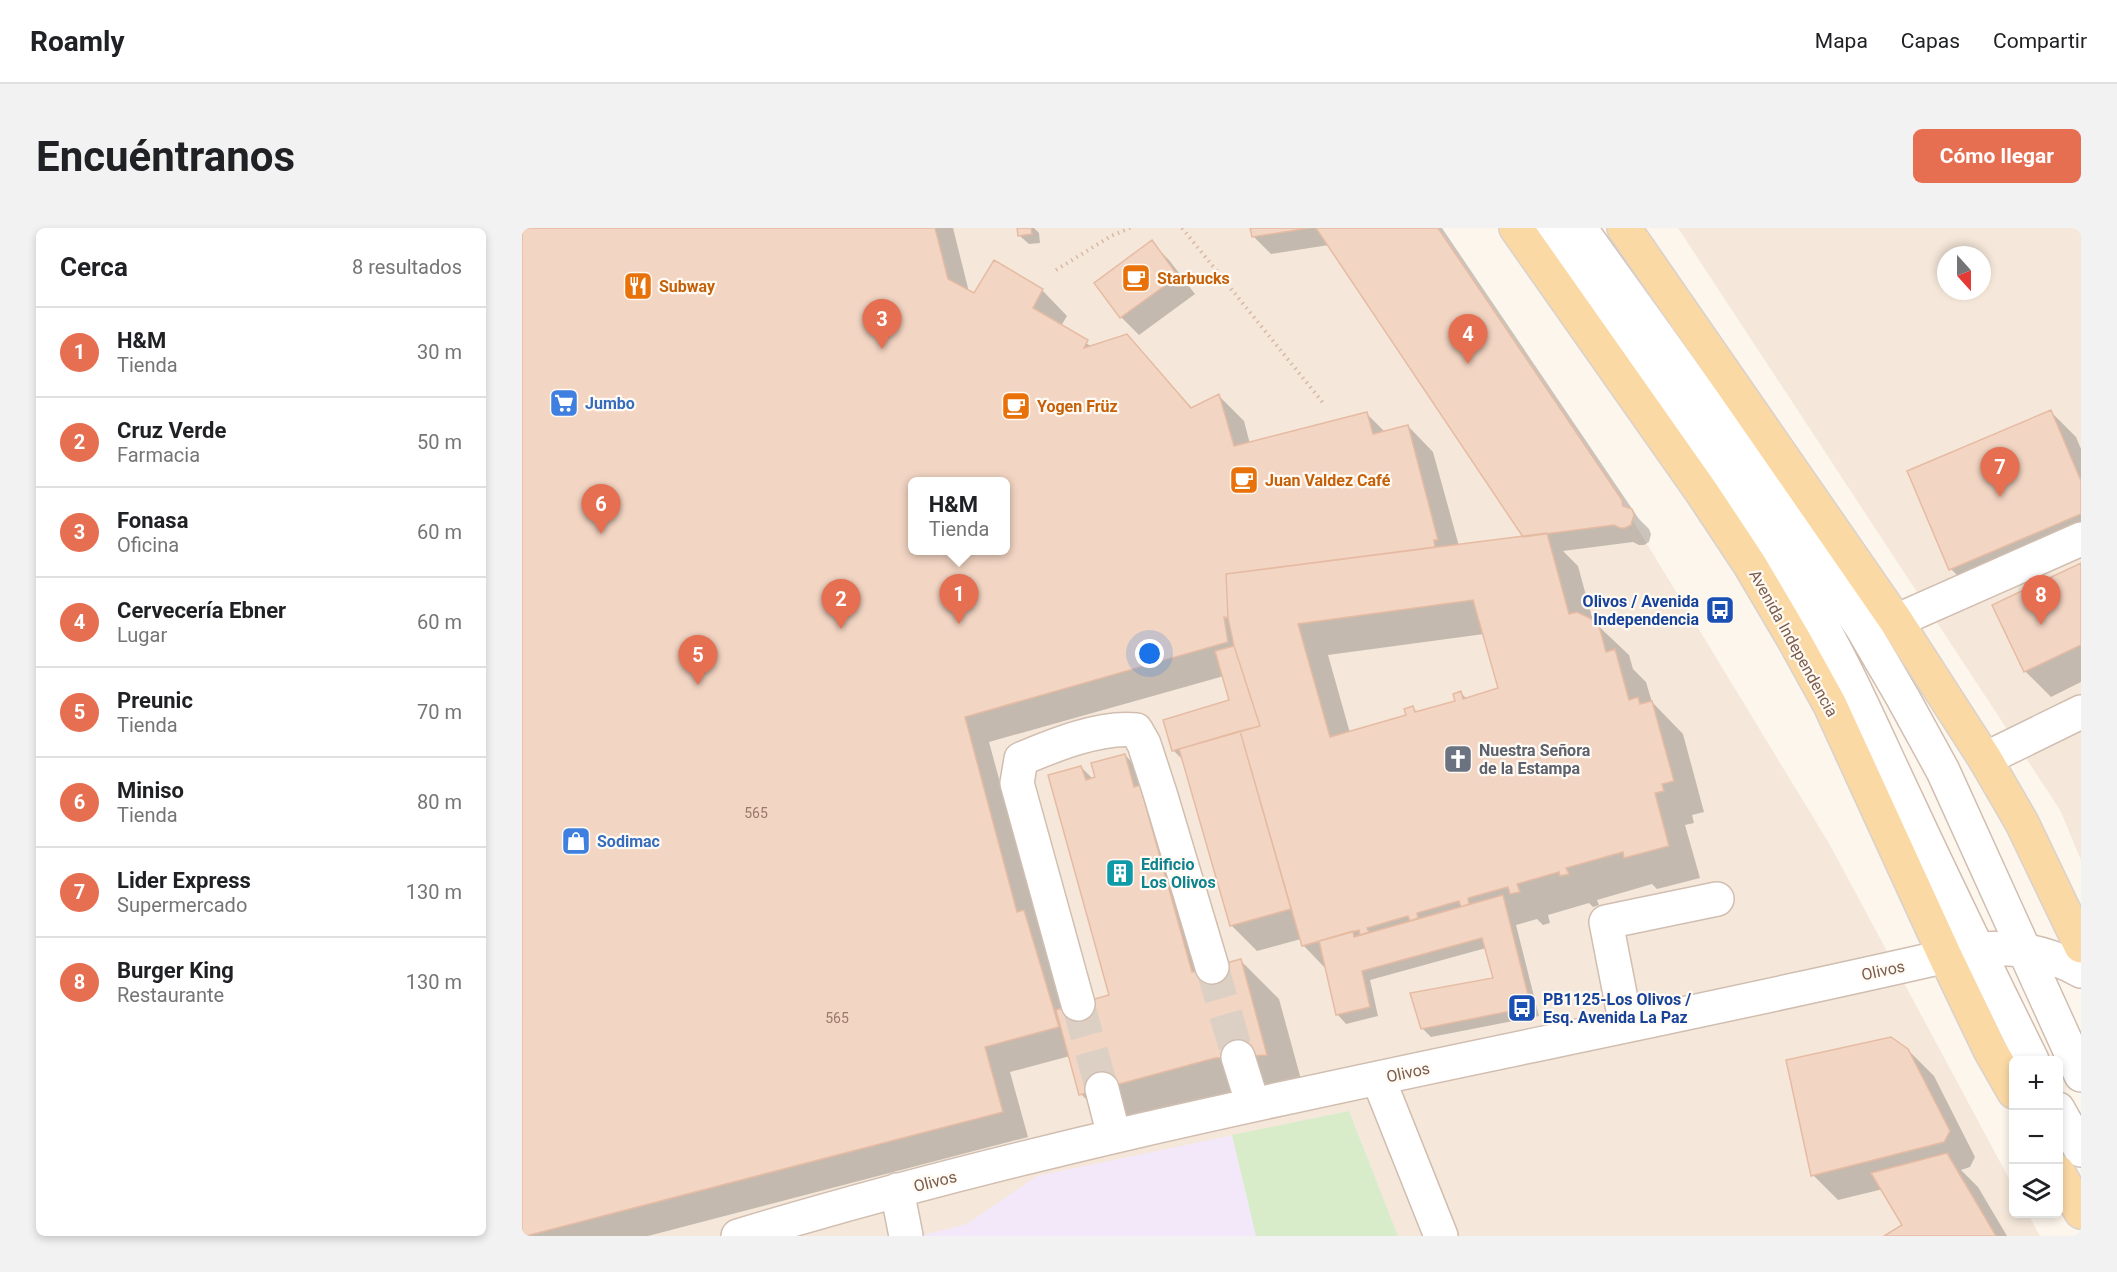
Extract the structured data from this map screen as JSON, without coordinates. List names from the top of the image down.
{
  "streets": {
    "main road": ["Avenida Independencia"],
    "street": ["Olivos"]
  },
  "crossings": [
    ["Avenida Independencia", "Olivos"]
  ],
  "places": {
    "cafe": ["Starbucks", "Yogen Früz", "Juan Valdez Café"],
    "restaurant": ["Subway"],
    "supermarket": ["Jumbo"],
    "bus stop": ["Olivos / Avenida Independencia", "PB1125-Los Olivos / Esq. Avenida La Paz"],
    "church": ["Nuestra Señora de la Estampa"],
    "shop": ["Sodimac"],
    "building": ["Edificio Los Olivos"]
  },
  "house_numbers": ["565", "565"],
  "north": "bottom",
  "page": {
    "header": "Roamly",
    "nav": ["Mapa", "Capas", "Compartir"],
    "buttons": "Cómo llegar",
    "title": "Encuéntranos",
    "heading": ["Cerca", "8 resultados"],
    "pins": [
      "3",
      "4",
      "7",
      "6",
      "1",
      "8",
      "2",
      "5"
    ],
    "list": [
      {
        "mark": "1",
        "name": "H&M",
        "note": "Tienda",
        "value": "30 m"
      },
      {
        "mark": "2",
        "name": "Cruz Verde",
        "note": "Farmacia",
        "value": "50 m"
      },
      {
        "mark": "3",
        "name": "Fonasa",
        "note": "Oficina",
        "value": "60 m"
      },
      {
        "mark": "4",
        "name": "Cervecería Ebner",
        "note": "Lugar",
        "value": "60 m"
      },
      {
        "mark": "5",
        "name": "Preunic",
        "note": "Tienda",
        "value": "70 m"
      },
      {
        "mark": "6",
        "name": "Miniso",
        "note": "Tienda",
        "value": "80 m"
      },
      {
        "mark": "7",
        "name": "Lider Express",
        "note": "Supermercado",
        "value": "130 m"
      },
      {
        "mark": "8",
        "name": "Burger King",
        "note": "Restaurante",
        "value": "130 m"
      }
    ],
    "popup": ["H&M", "Tienda"],
    "map_buttons": ["+", "−"]
  }
}
